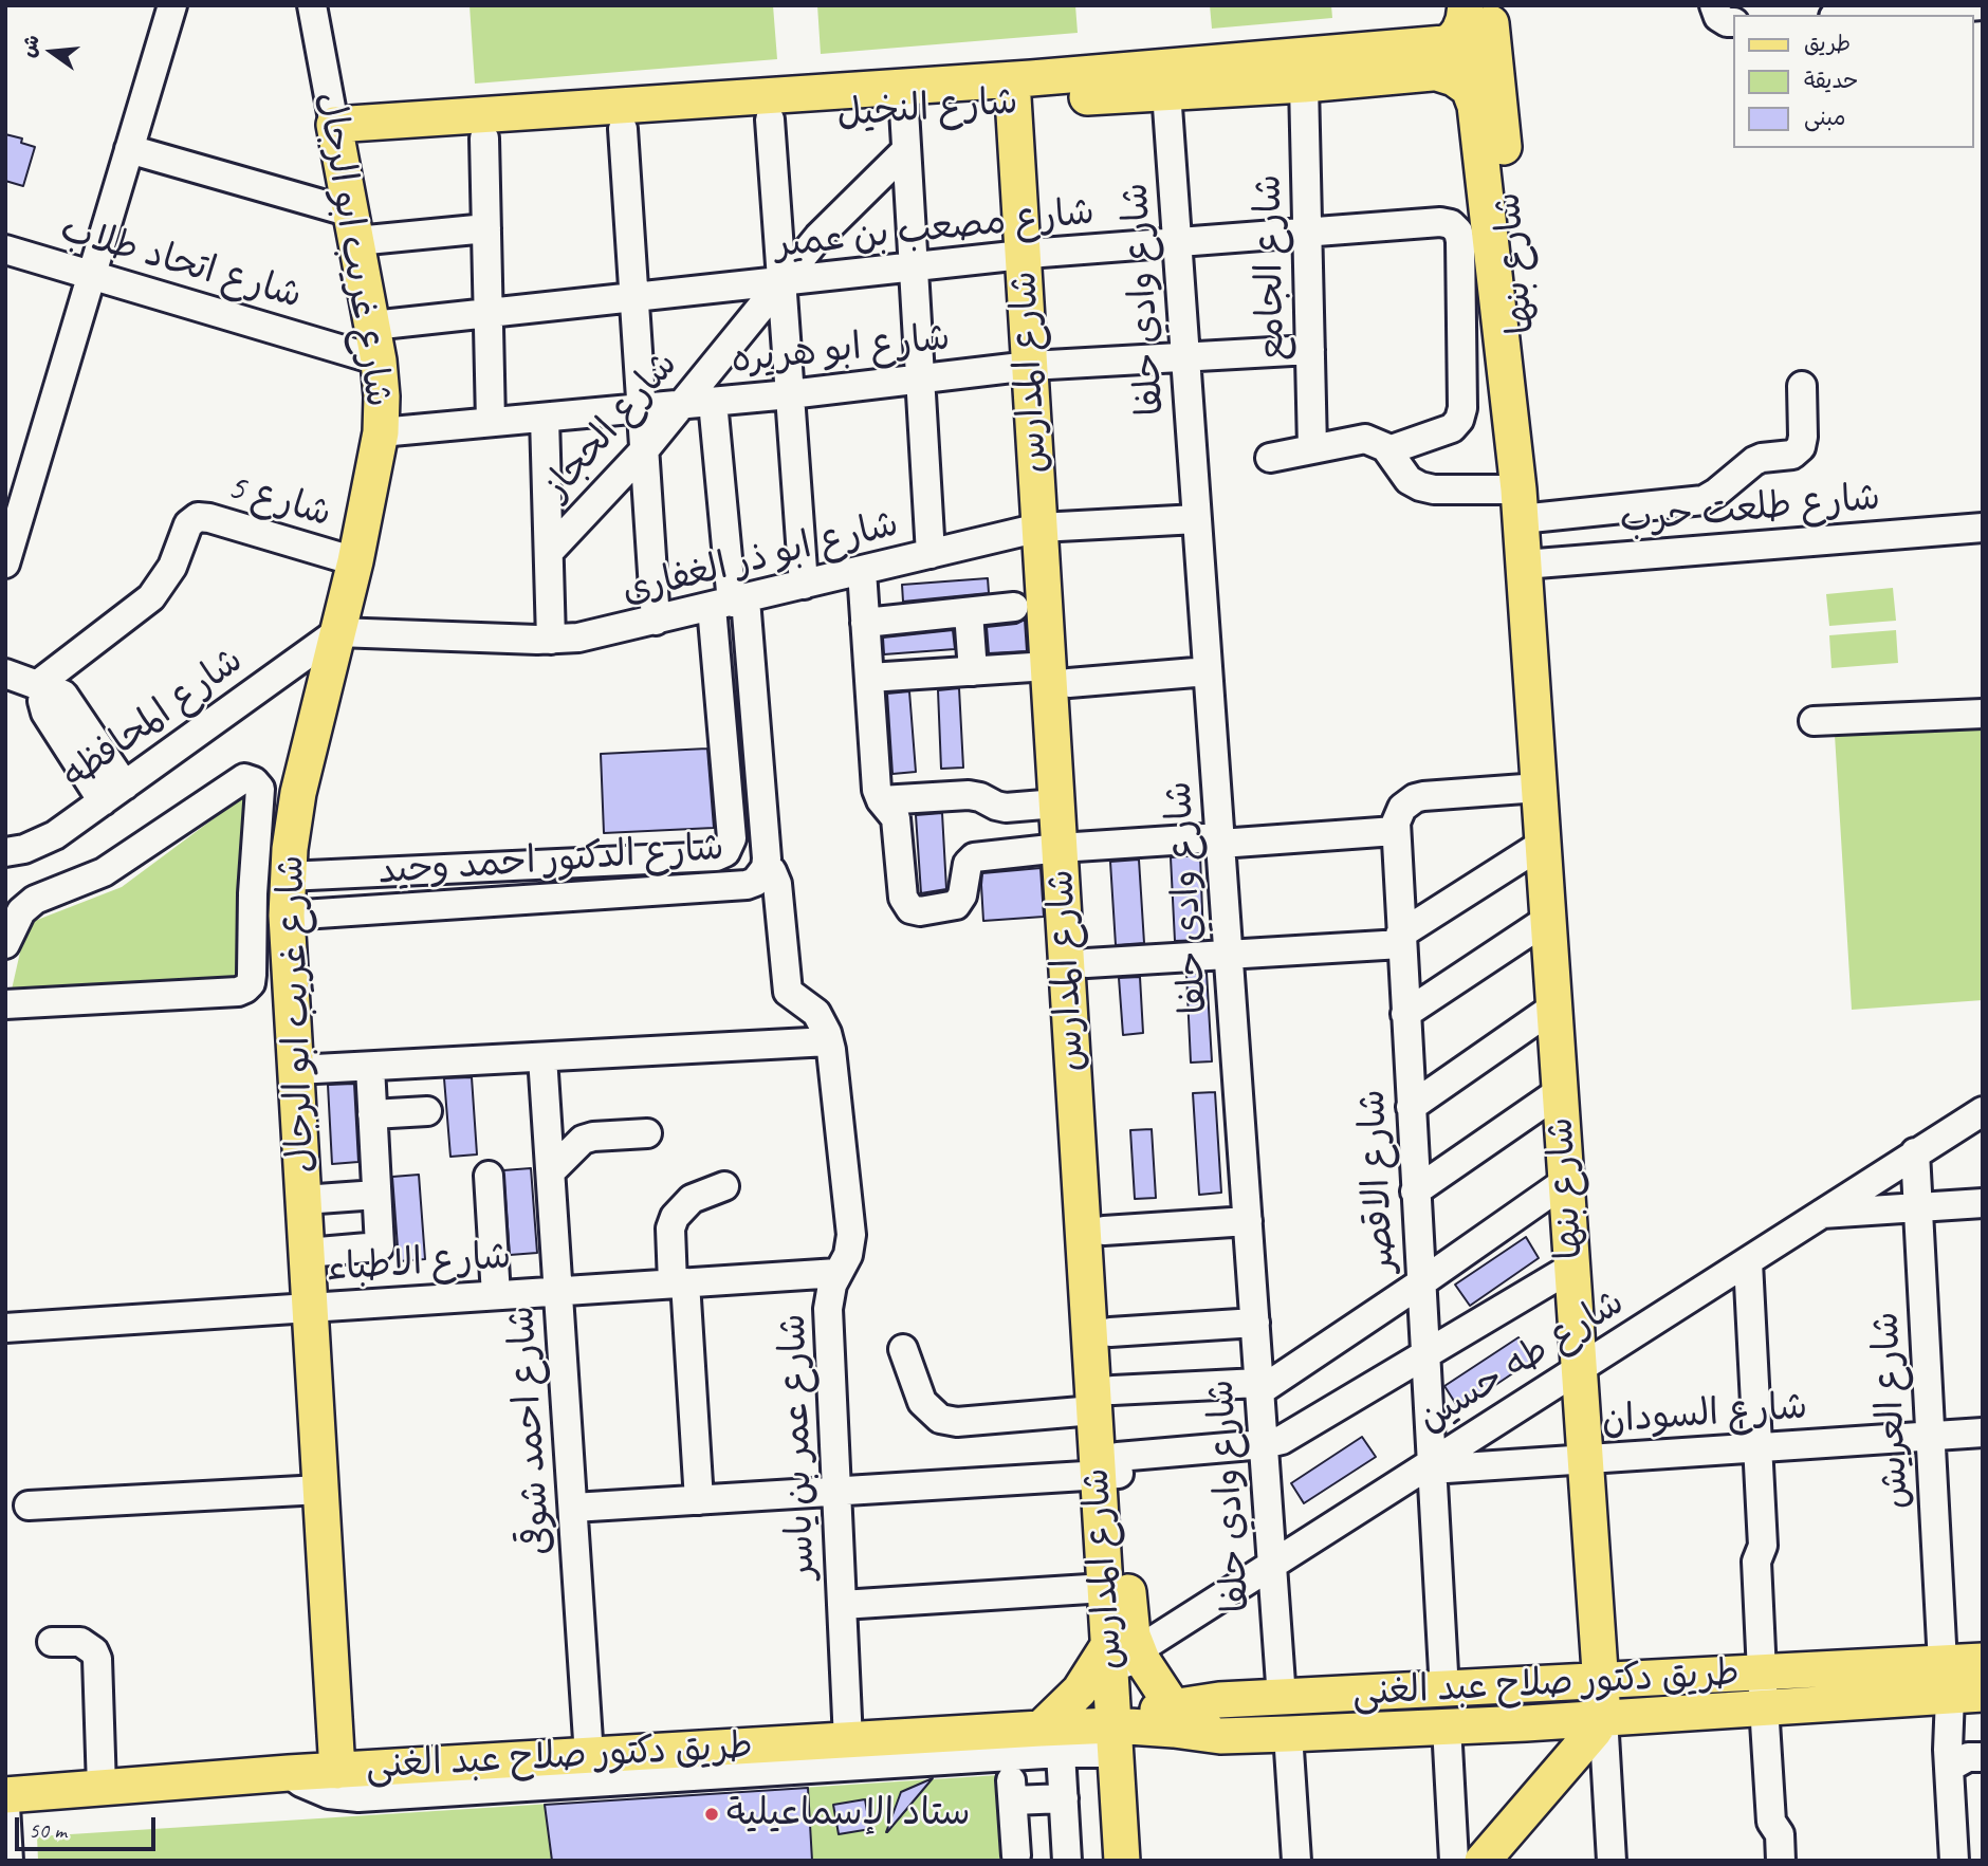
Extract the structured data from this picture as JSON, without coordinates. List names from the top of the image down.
{
  "streets": {
    "main road": [
      "شارع النخيل",
      "شارع غريب ابو الرجال",
      "شارع بنها",
      "شارع المدارس",
      "طريق دكتور صلاح عبد الغنى"
    ],
    "street": [
      "شارع مصعب بن عمير",
      "شارع اتحاد طلاب",
      "شارع الجامع",
      "شارع وادي حلفا",
      "شارع ابو هريره",
      "شارع الحجاز",
      "شارع 5",
      "شارع طلعت حرب",
      "شارع ابو ذر الغفارى",
      "شارع المحافظه",
      "شارع الدكتور احمد وحيد",
      "شارع الاقصر",
      "شارع الاطباء",
      "شارع طه حسين",
      "شارع العريش",
      "شارع السودان",
      "شارع احمد شوقى",
      "شارع عمر بن ياسر"
    ]
  },
  "crossings": [
    ["شارع النخيل", "شارع غريب ابو الرجال"],
    ["شارع النخيل", "شارع بنها"],
    ["شارع النخيل", "شارع الجامع"],
    ["شارع النخيل", "شارع وادي حلفا"],
    ["شارع النخيل", "شارع المدارس"],
    ["شارع مصعب بن عمير", "شارع غريب ابو الرجال"],
    ["شارع مصعب بن عمير", "شارع الجامع"],
    ["شارع مصعب بن عمير", "شارع وادي حلفا"],
    ["شارع مصعب بن عمير", "شارع المدارس"],
    ["شارع مصعب بن عمير", "شارع الحجاز"],
    ["شارع غريب ابو الرجال", "شارع اتحاد طلاب"],
    ["شارع غريب ابو الرجال", "شارع ابو هريره"],
    ["شارع غريب ابو الرجال", "شارع 5"],
    ["شارع غريب ابو الرجال", "شارع ابو ذر الغفارى"],
    ["شارع غريب ابو الرجال", "شارع المحافظه"],
    ["شارع غريب ابو الرجال", "شارع الدكتور احمد وحيد"],
    ["شارع غريب ابو الرجال", "شارع الاطباء"],
    ["شارع غريب ابو الرجال", "طريق دكتور صلاح عبد الغنى"],
    ["شارع بنها", "شارع طلعت حرب"],
    ["شارع بنها", "شارع طه حسين"],
    ["شارع بنها", "شارع السودان"],
    ["شارع بنها", "طريق دكتور صلاح عبد الغنى"],
    ["شارع الجامع", "شارع ابو هريره"],
    ["شارع وادي حلفا", "شارع ابو هريره"],
    ["شارع وادي حلفا", "شارع ابو ذر الغفارى"],
    ["شارع وادي حلفا", "شارع طه حسين"],
    ["شارع وادي حلفا", "طريق دكتور صلاح عبد الغنى"],
    ["شارع ابو هريره", "شارع المدارس"],
    ["شارع ابو هريره", "شارع الحجاز"],
    ["شارع المدارس", "شارع ابو ذر الغفارى"],
    ["شارع المدارس", "شارع طه حسين"],
    ["شارع المدارس", "طريق دكتور صلاح عبد الغنى"],
    ["شارع ابو ذر الغفارى", "شارع المحافظه"],
    ["شارع ابو ذر الغفارى", "شارع الدكتور احمد وحيد"],
    ["شارع الدكتور احمد وحيد", "شارع عمر بن ياسر"],
    ["شارع الاقصر", "شارع طه حسين"],
    ["شارع الاقصر", "شارع السودان"],
    ["شارع الاقصر", "طريق دكتور صلاح عبد الغنى"],
    ["شارع الاطباء", "شارع احمد شوقى"],
    ["شارع الاطباء", "شارع عمر بن ياسر"],
    ["شارع طه حسين", "شارع العريش"],
    ["شارع طه حسين", "شارع السودان"],
    ["شارع العريش", "شارع السودان"],
    ["شارع العريش", "طريق دكتور صلاح عبد الغنى"],
    ["شارع احمد شوقى", "طريق دكتور صلاح عبد الغنى"],
    ["شارع عمر بن ياسر", "طريق دكتور صلاح عبد الغنى"]
  ],
  "places": ["ستاد الإسماعيلية"],
  "legend": ["طريق", "حديقة", "مبنى"],
  "scale_bar": "50 m",
  "north": "left"
}
